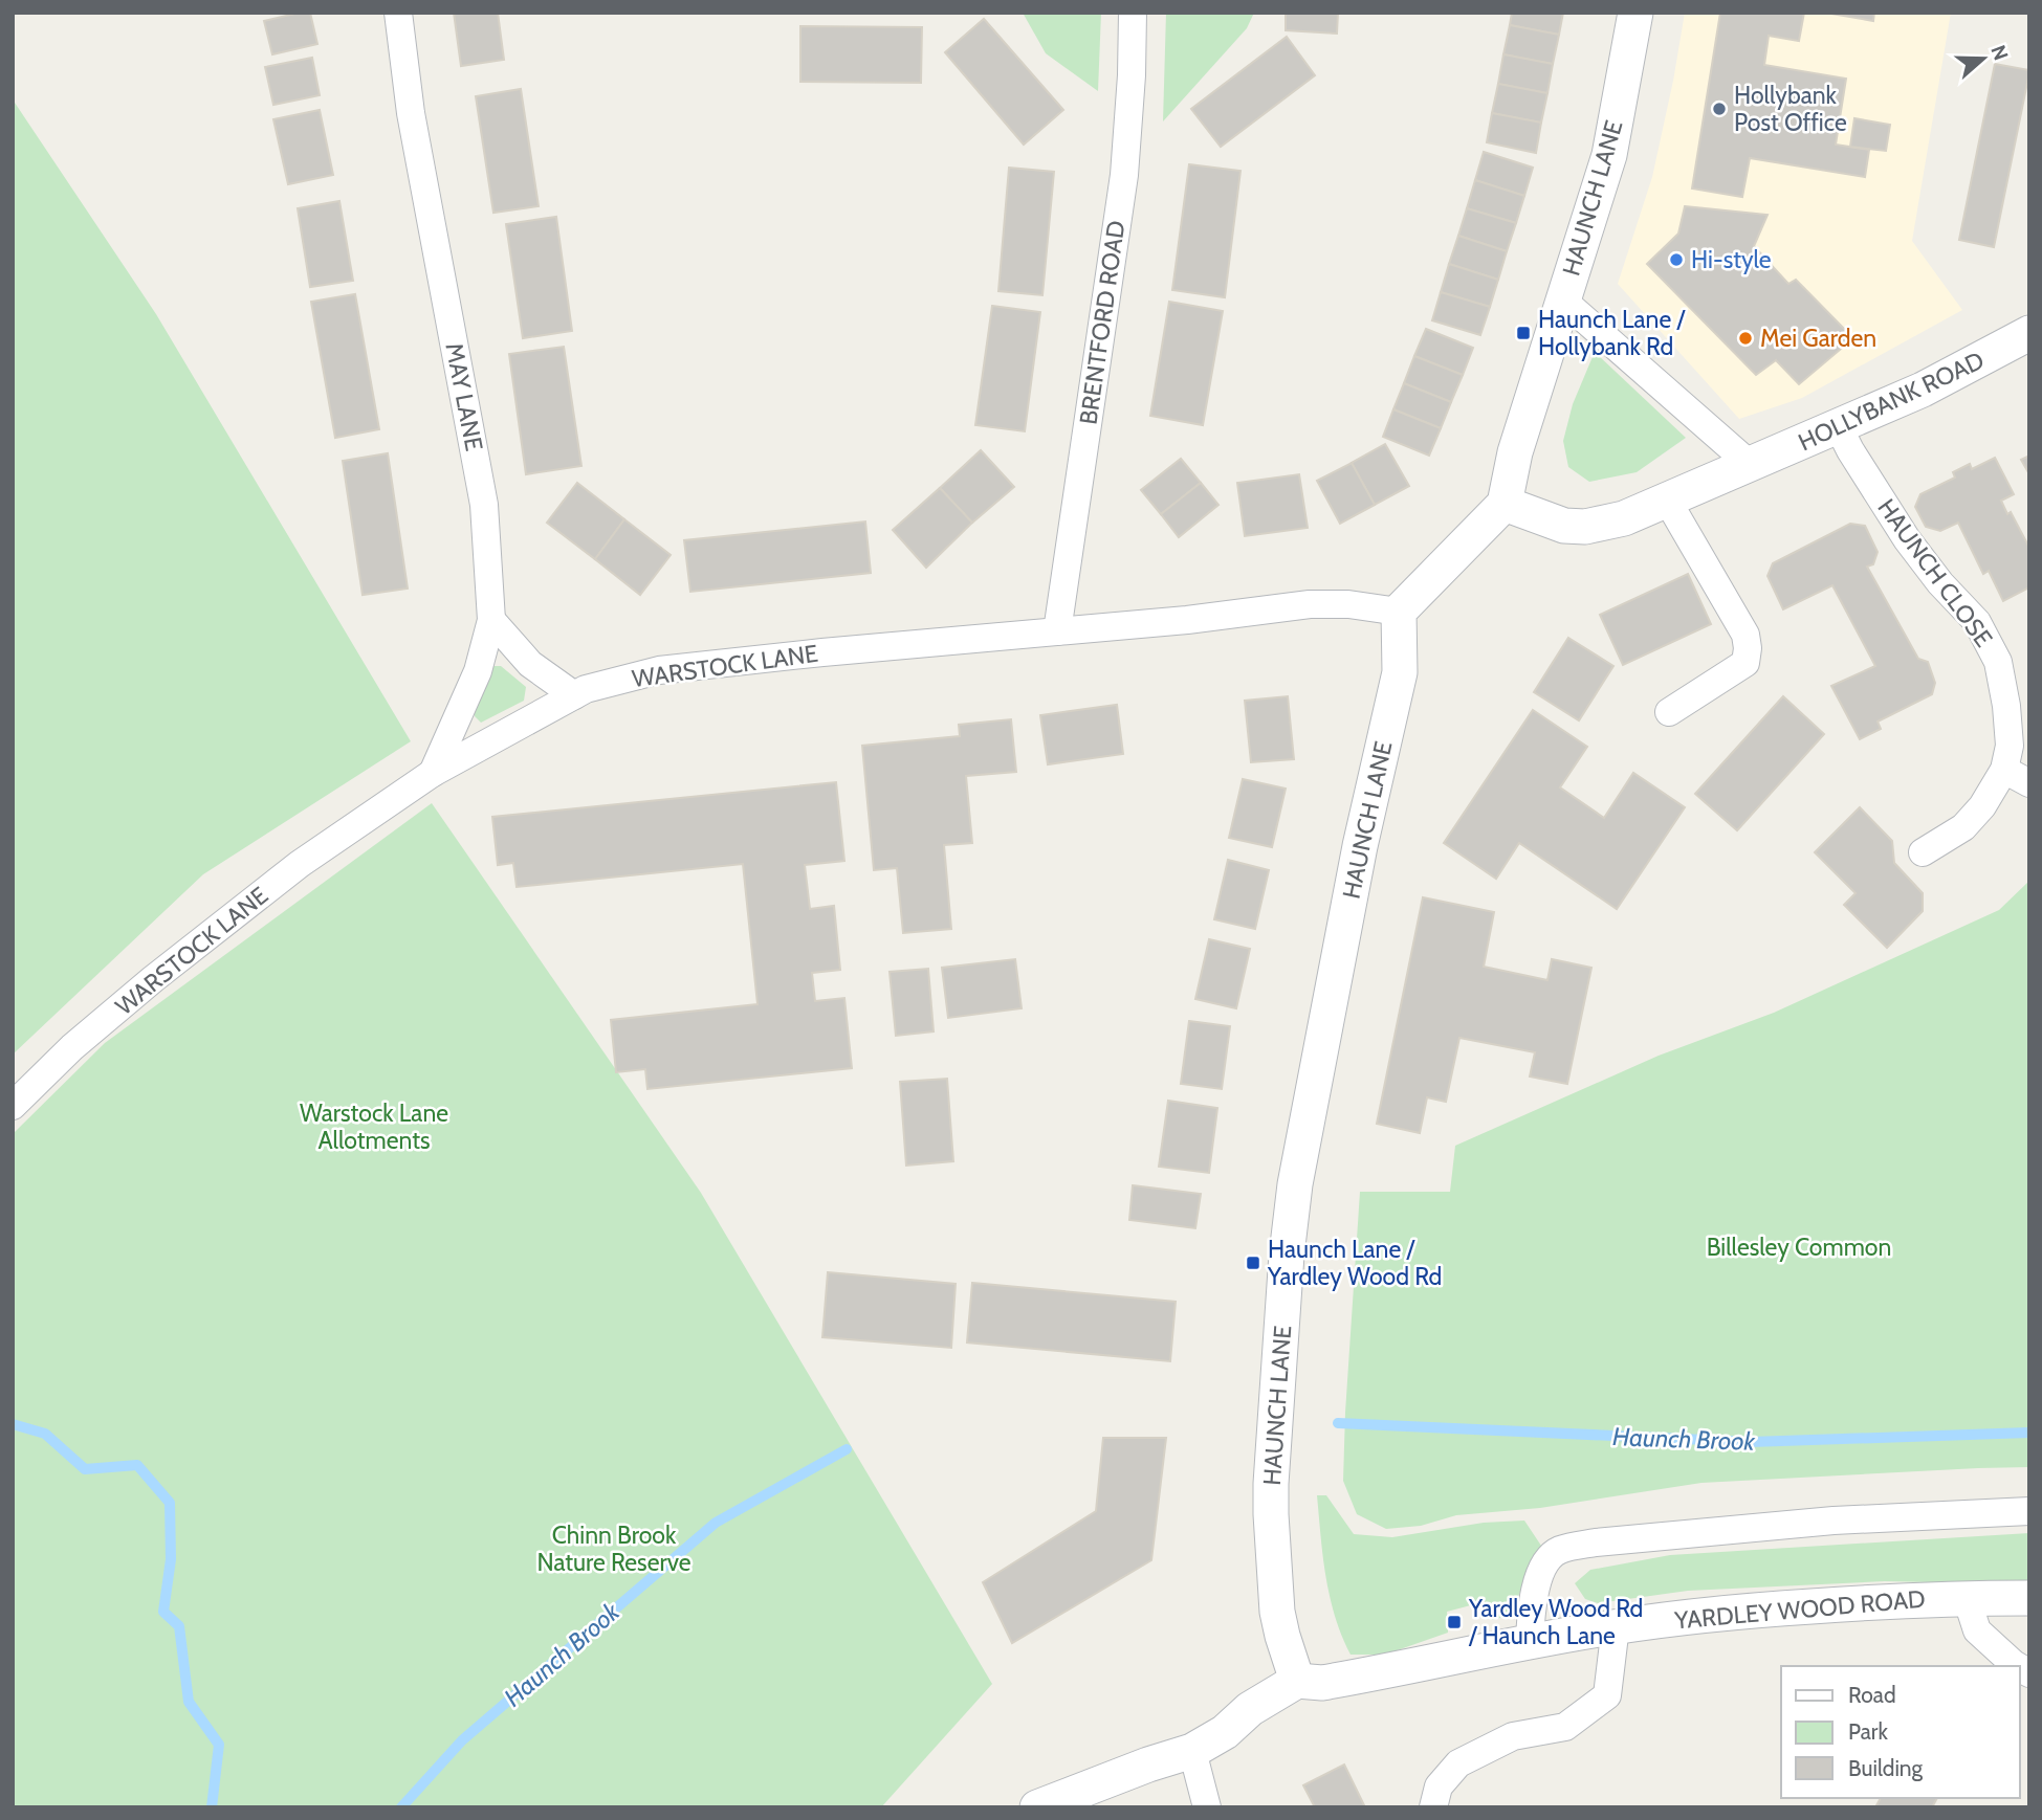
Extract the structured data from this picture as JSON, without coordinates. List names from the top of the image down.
{
  "streets": {
    "street": [
      "HAUNCH LANE",
      "BRENTFORD ROAD",
      "MAY LANE",
      "HOLLYBANK ROAD",
      "HAUNCH CLOSE",
      "WARSTOCK LANE",
      "YARDLEY WOOD ROAD"
    ]
  },
  "crossings": [
    ["HAUNCH LANE", "HOLLYBANK ROAD"],
    ["HAUNCH LANE", "WARSTOCK LANE"],
    ["HAUNCH LANE", "YARDLEY WOOD ROAD"],
    ["BRENTFORD ROAD", "WARSTOCK LANE"],
    ["MAY LANE", "WARSTOCK LANE"],
    ["HOLLYBANK ROAD", "HAUNCH CLOSE"]
  ],
  "water": ["Haunch Brook"],
  "parks": ["Warstock Lane Allotments", "Billesley Common", "Chinn Brook Nature Reserve"],
  "places": {
    "other": ["Hollybank Post Office", "Hi-style", "Mei Garden"],
    "transit": ["Haunch Lane / Hollybank Rd", "Haunch Lane / Yardley Wood Rd", "Yardley Wood Rd / Haunch Lane"]
  },
  "legend": ["Road", "Park", "Building"],
  "north": "right"
}
